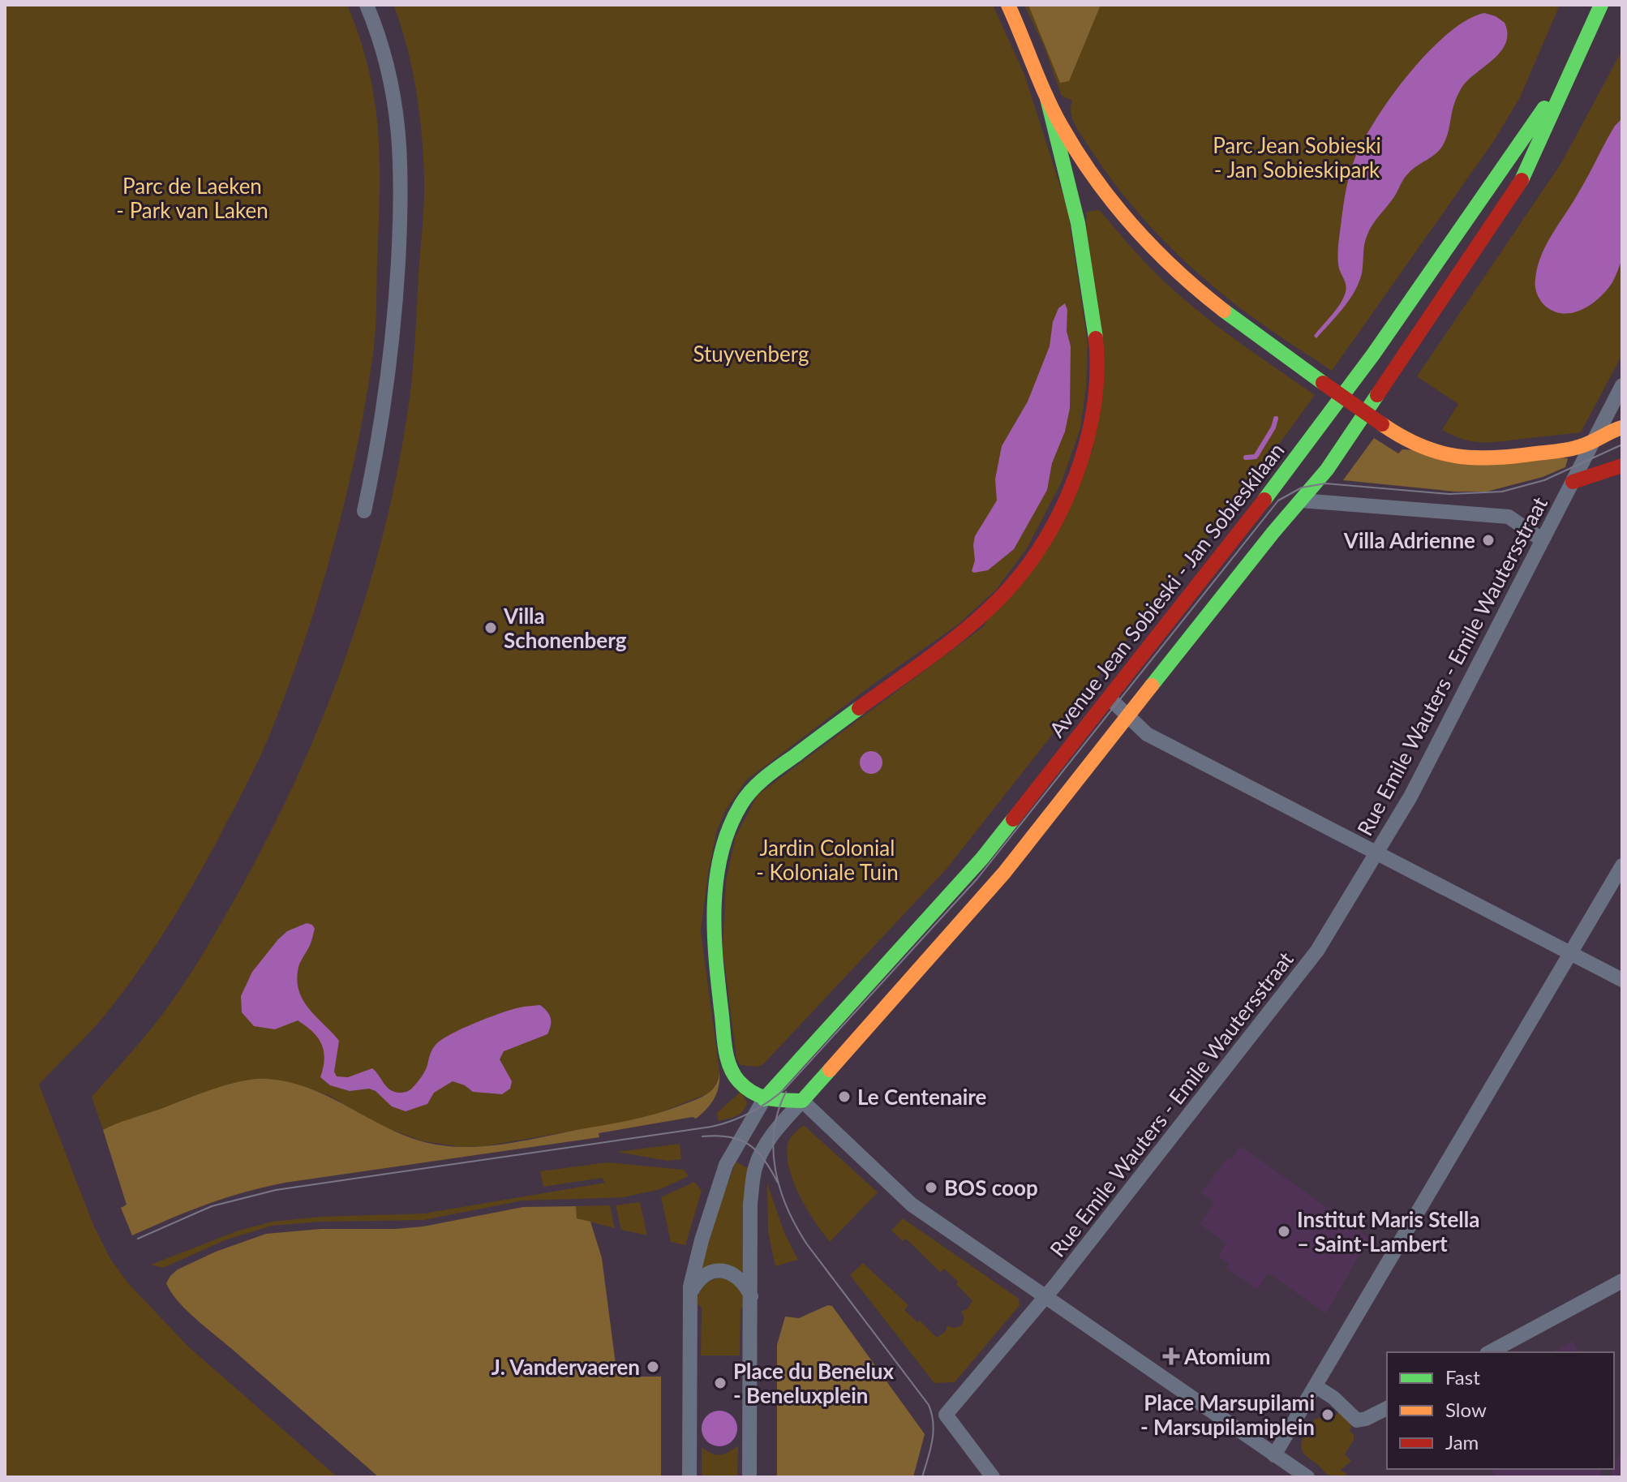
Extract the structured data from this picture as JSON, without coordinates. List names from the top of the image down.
{
  "streets": {
    "street": ["Avenue Jean Sobieski - Jan Sobieskilaan", "Rue Emile Wauters - Emile Wautersstraat"]
  },
  "parks": [
    "Parc Jean Sobieski - Jan Sobieskipark",
    "Parc de Laeken - Park van Laken",
    "Stuyvenberg",
    "Jardin Colonial - Koloniale Tuin"
  ],
  "places": {
    "other": [
      "Villa Adrienne",
      "Villa Schonenberg",
      "Le Centenaire",
      "BOS coop",
      "Institut Maris Stella – Saint-Lambert",
      "J. Vandervaeren",
      "Place du Benelux - Beneluxplein",
      "Place Marsupilami - Marsupilamiplein"
    ],
    "health": ["Atomium"]
  },
  "legend": ["Fast", "Slow", "Jam"]
}
